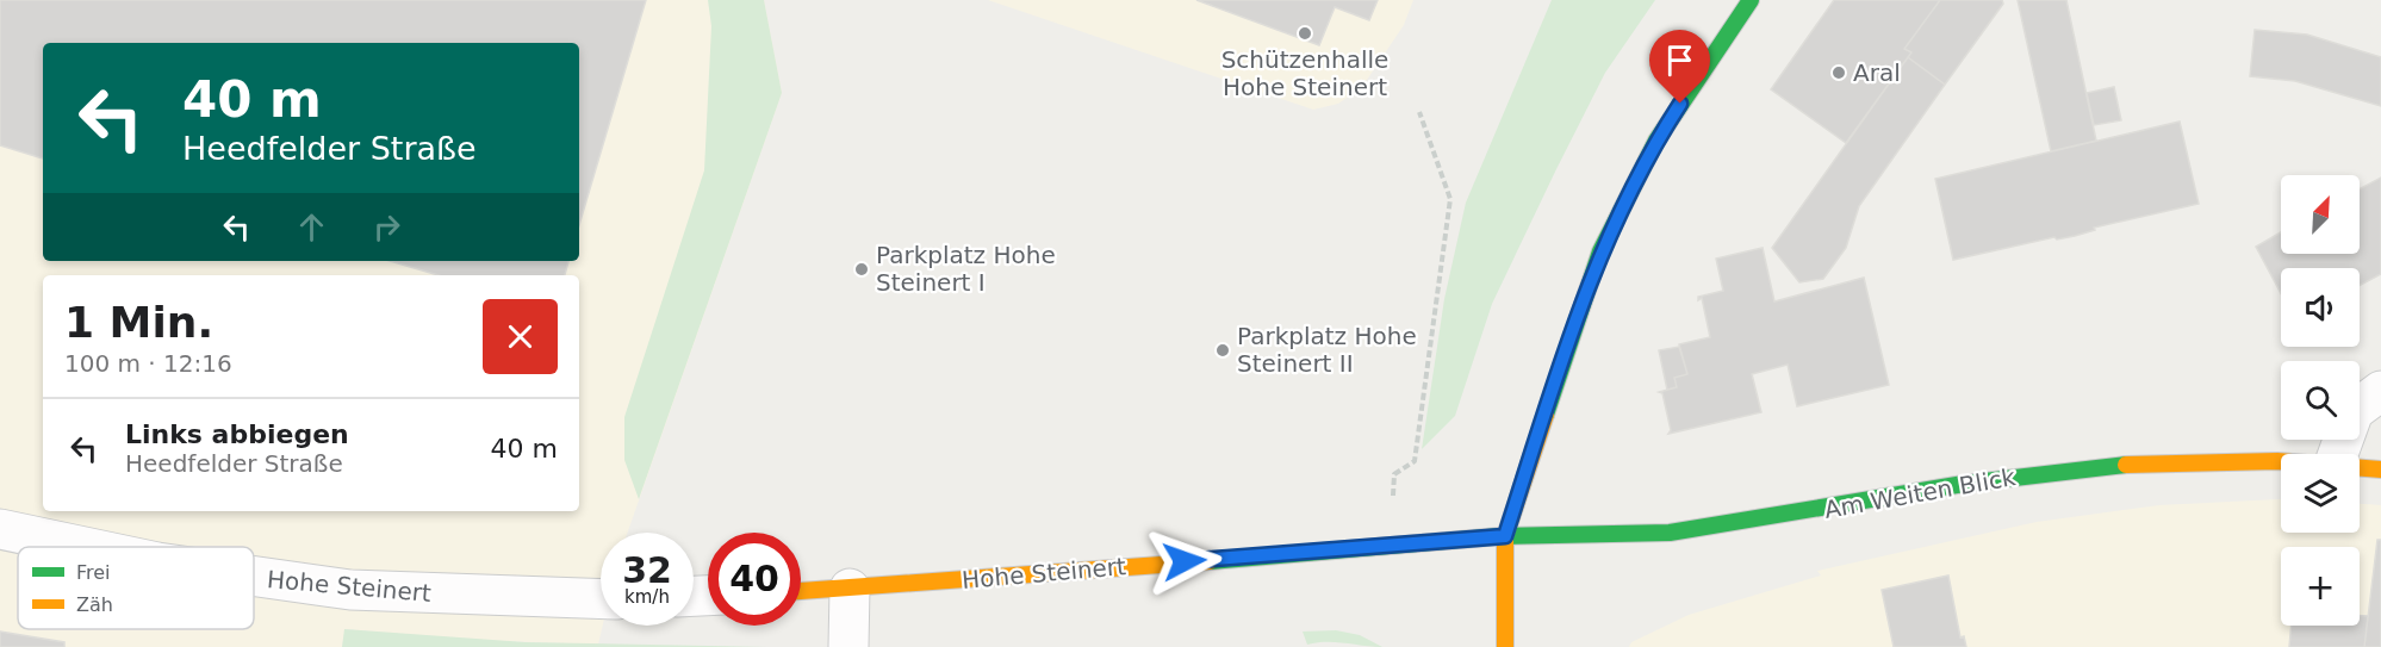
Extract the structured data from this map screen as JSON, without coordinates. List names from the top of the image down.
{
  "streets": {
    "street": ["Am Weiten Blick", "Hohe Steinert"]
  },
  "crossings": [
    ["Am Weiten Blick", "Hohe Steinert"]
  ],
  "places": [
    "Schützenhalle Hohe Steinert",
    "Aral",
    "Parkplatz Hohe Steinert I",
    "Parkplatz Hohe Steinert II"
  ],
  "legend": ["Frei", "Zäh"],
  "north": "top right",
  "page": {
    "turn": ["40 m", "Heedfelder Straße"],
    "map_buttons": "+",
    "heading": ["1 Min.", "100 m · 12:16"],
    "list": [
      {
        "name": "Links abbiegen",
        "note": "Heedfelder Straße",
        "value": "40 m"
      }
    ],
    "speed": "32 km/h",
    "limit": "40"
  }
}
